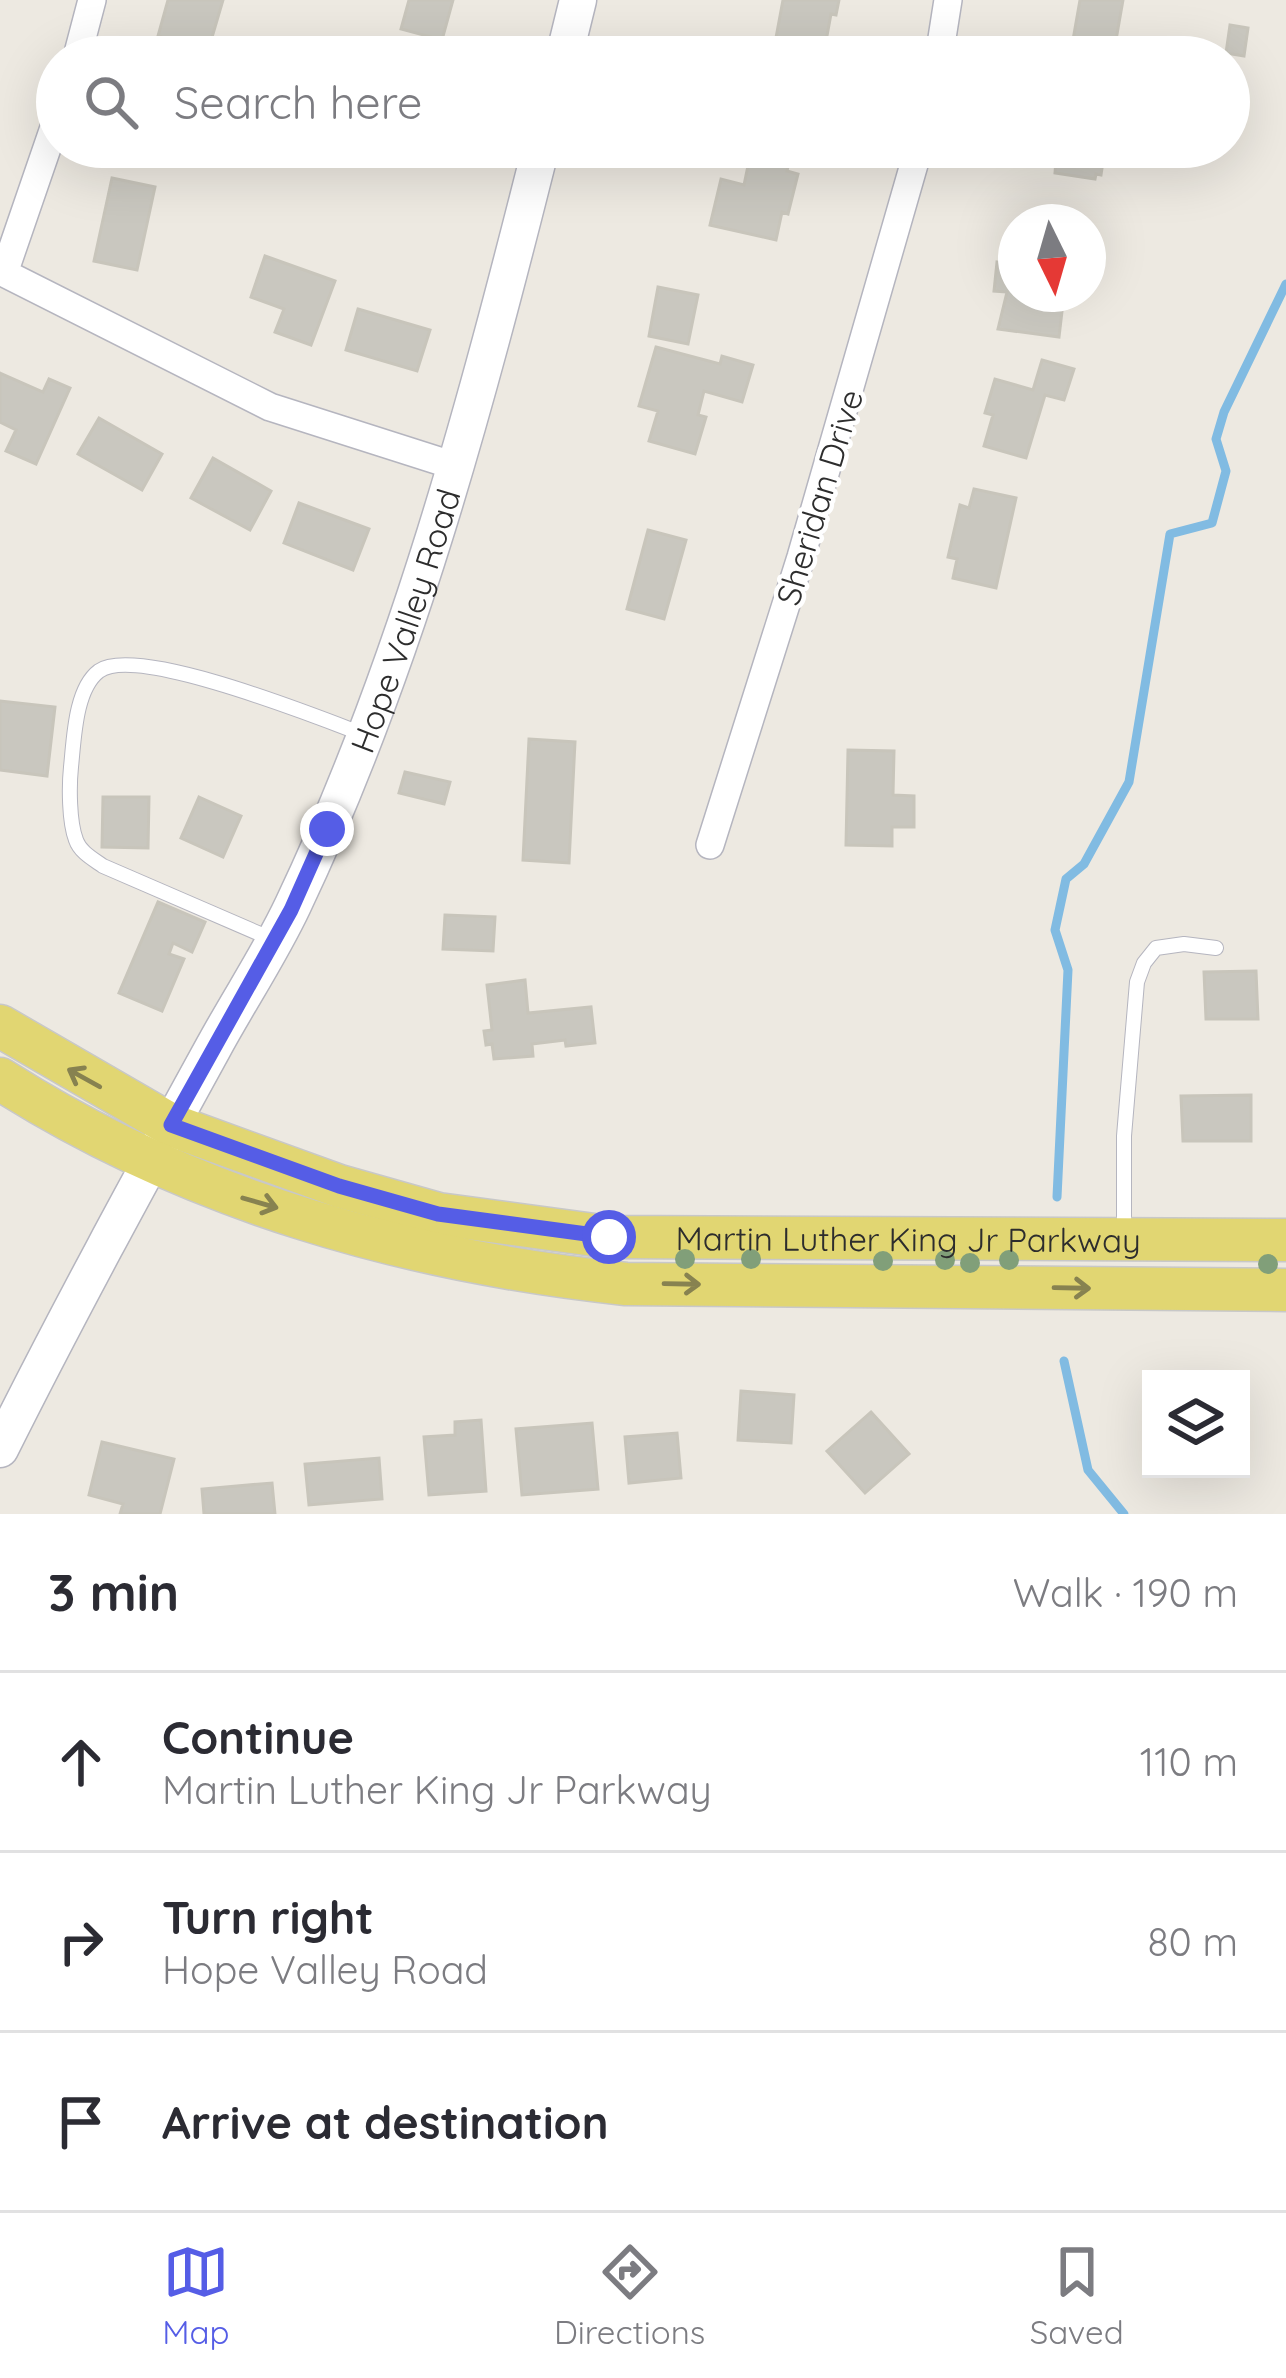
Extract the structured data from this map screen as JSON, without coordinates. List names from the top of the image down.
{
  "streets": {
    "main road": ["Hope Valley Road", "Martin Luther King Jr Parkway"],
    "street": ["Sheridan Drive"]
  },
  "crossings": [
    ["Hope Valley Road", "Martin Luther King Jr Parkway"]
  ],
  "north": "bottom",
  "page": {
    "search": "Search here",
    "heading": ["3 min", "Walk · 190 m"],
    "list": [
      ["Continue", "Martin Luther King Jr Parkway", "110 m"],
      ["Turn right", "Hope Valley Road", "80 m"],
      "Arrive at destination"
    ],
    "nav": ["Map", "Directions", "Saved"]
  }
}
